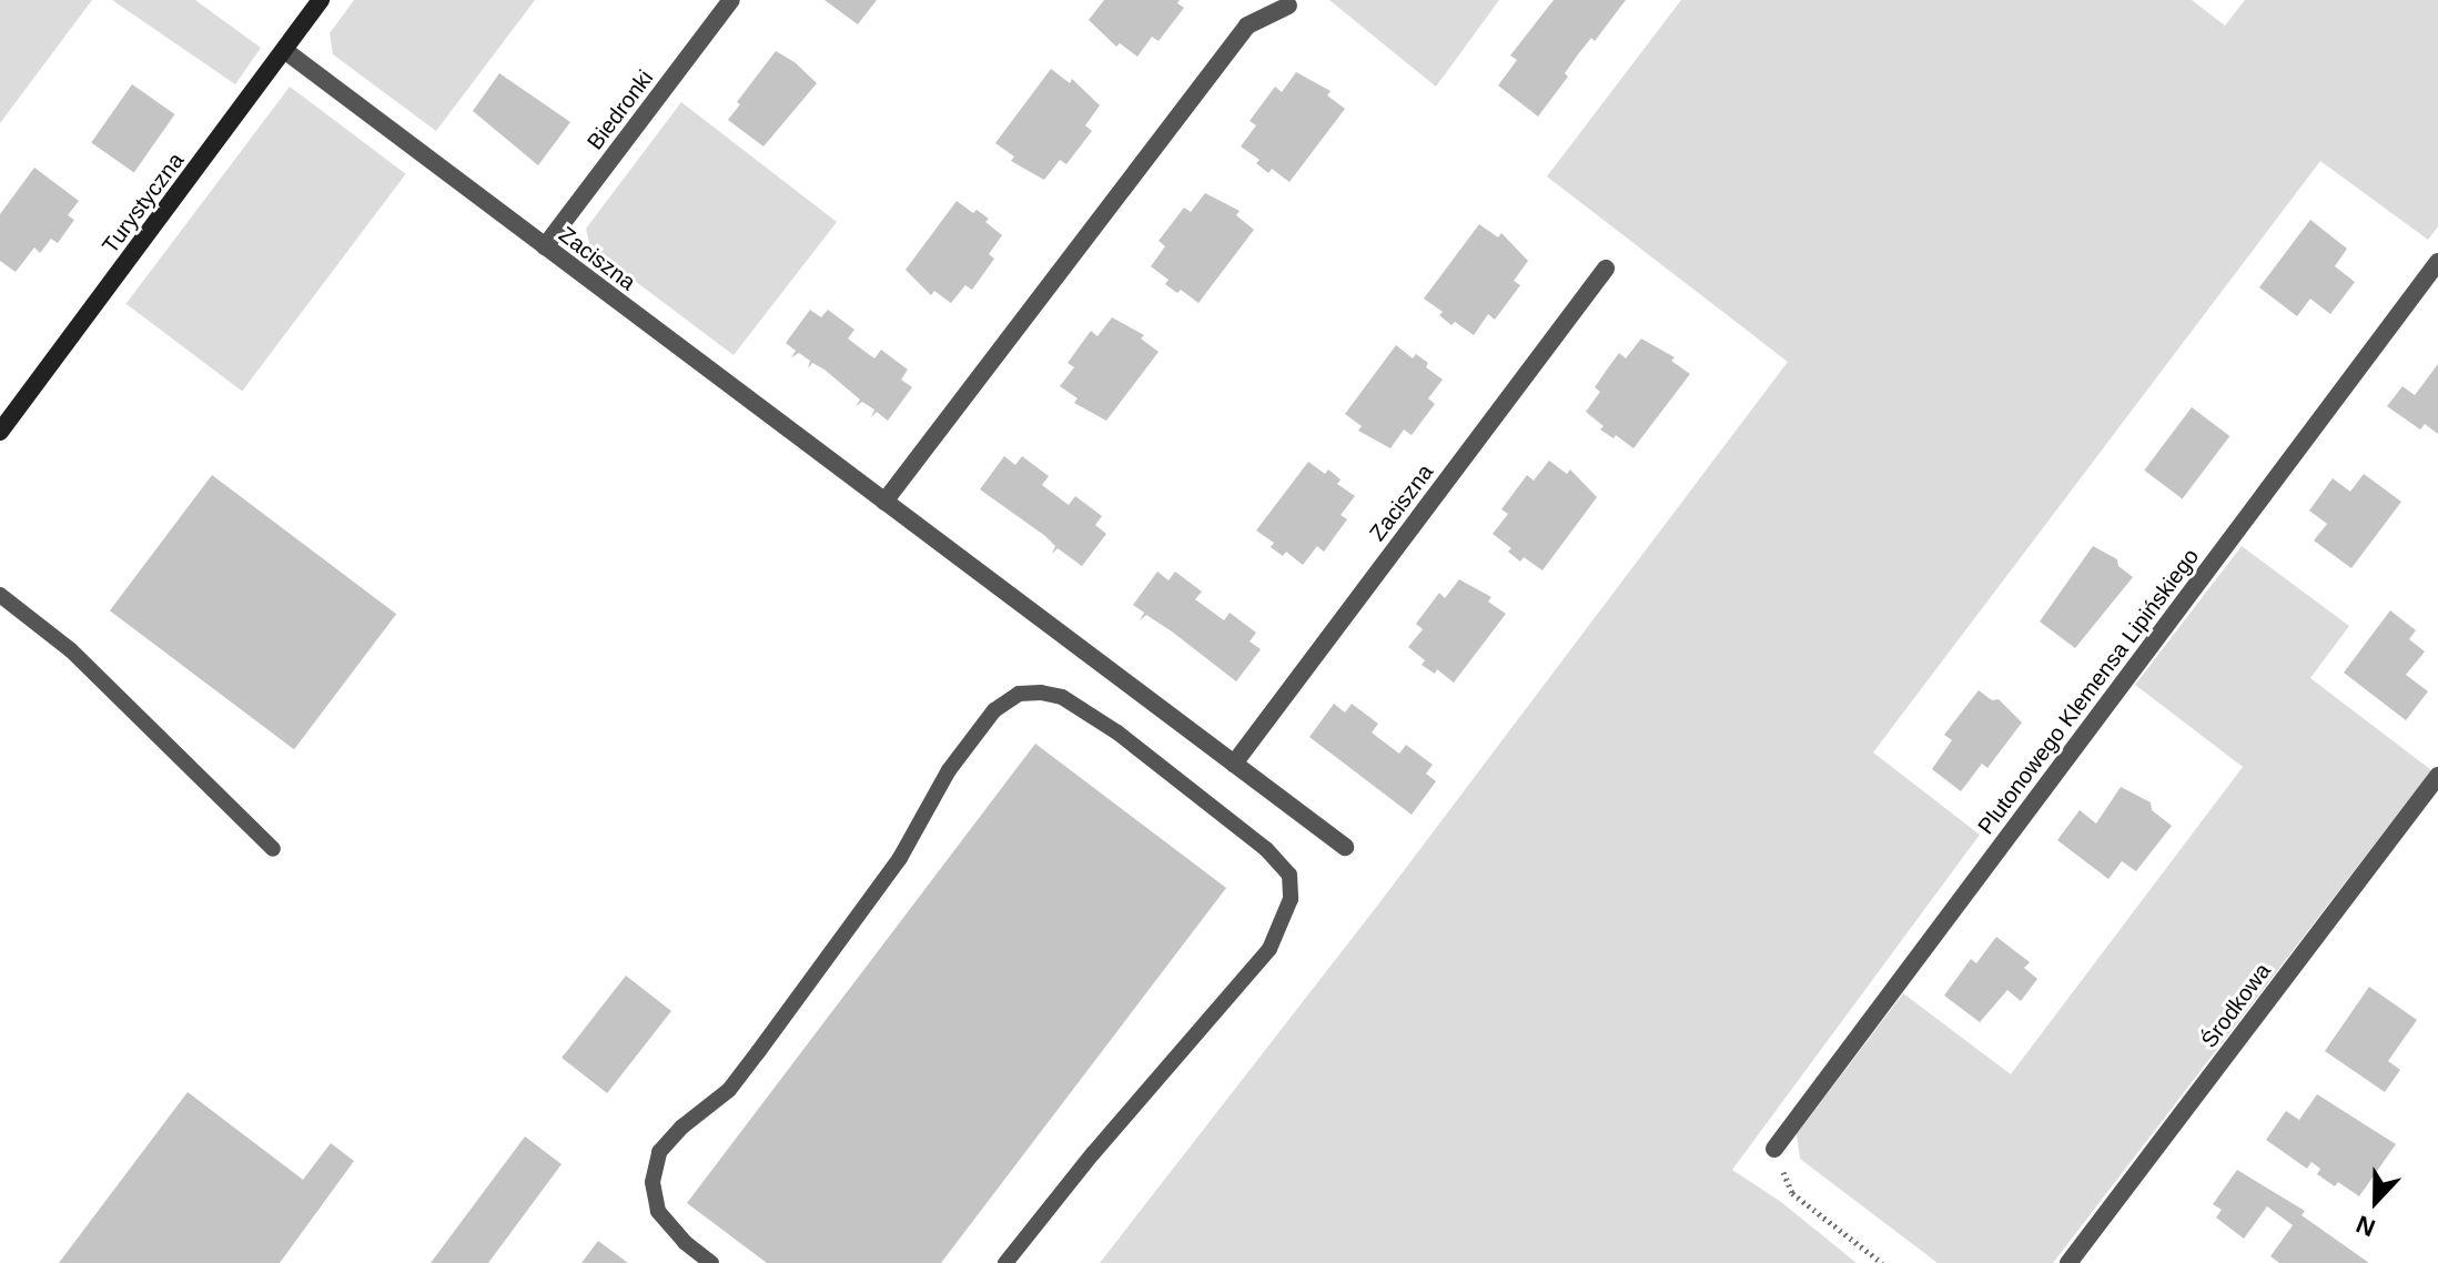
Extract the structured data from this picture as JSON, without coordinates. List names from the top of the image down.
{
  "streets": {
    "street": [
      "Biedronki",
      "Turystyczna",
      "Zaciszna",
      "Plutonowego Klemensa Lipińskiego",
      "Środkowa"
    ]
  },
  "crossings": [
    ["Biedronki", "Zaciszna"],
    ["Turystyczna", "Zaciszna"]
  ],
  "north": "bottom"
}
